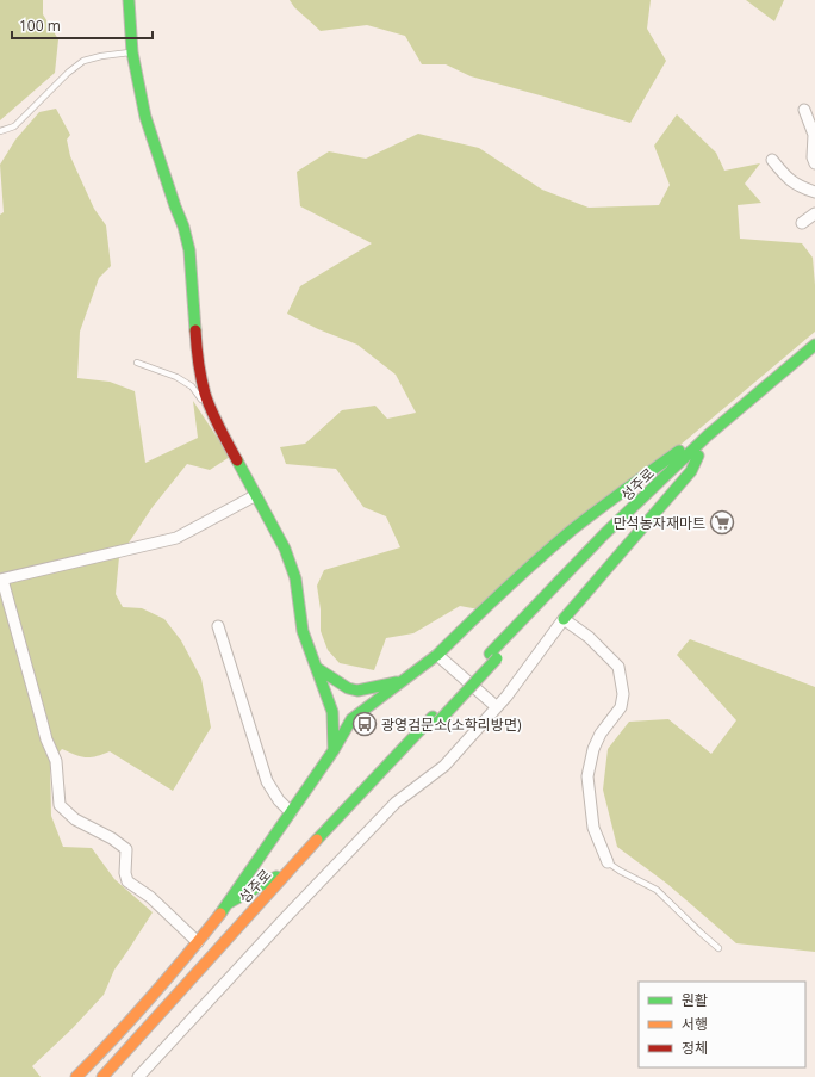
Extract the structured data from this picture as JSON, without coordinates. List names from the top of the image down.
{
  "streets": {
    "main road": ["성주로"]
  },
  "places": {
    "supermarket": ["만석농자재마트"],
    "bus stop": ["광영검문소(소학리방면)"]
  },
  "legend": ["원활", "서행", "정체"],
  "scale_bar": "100 m"
}
